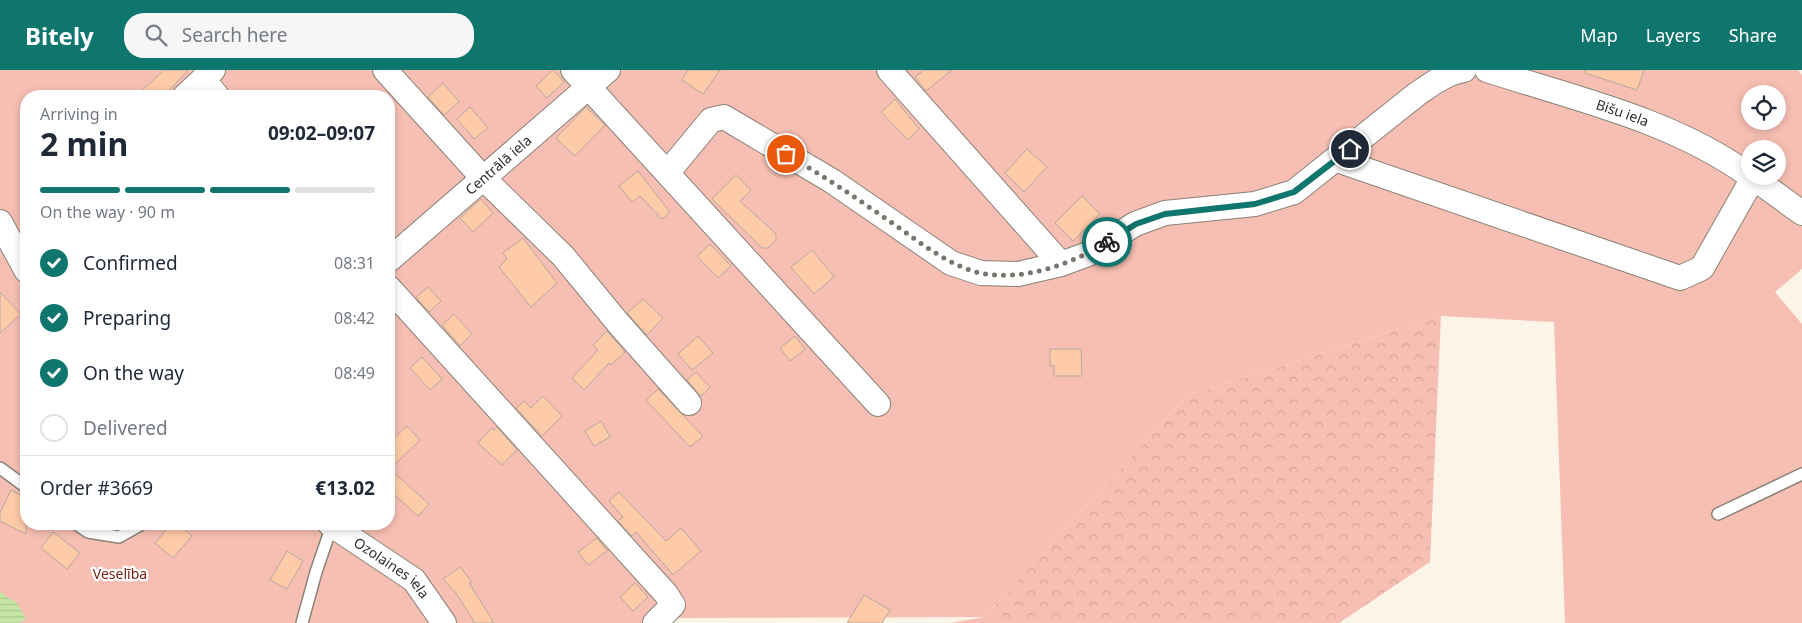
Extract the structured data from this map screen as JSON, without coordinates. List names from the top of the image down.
{
  "streets": {
    "street": ["Bišu iela", "Centrālā iela", "Ozolaines iela"]
  },
  "parks": ["Veselība"],
  "page": {
    "header": "Bitely",
    "search": "Search here",
    "nav": ["Map", "Layers", "Share"],
    "heading": ["2 min", "Arriving in", "09:02–09:07"],
    "panel": ["Order #3669", "€13.02"],
    "bar": "On the way · 90 m",
    "list": [
      ["Confirmed", "08:31"],
      ["Preparing", "08:42"],
      ["On the way", "08:49"],
      "Delivered"
    ]
  }
}
